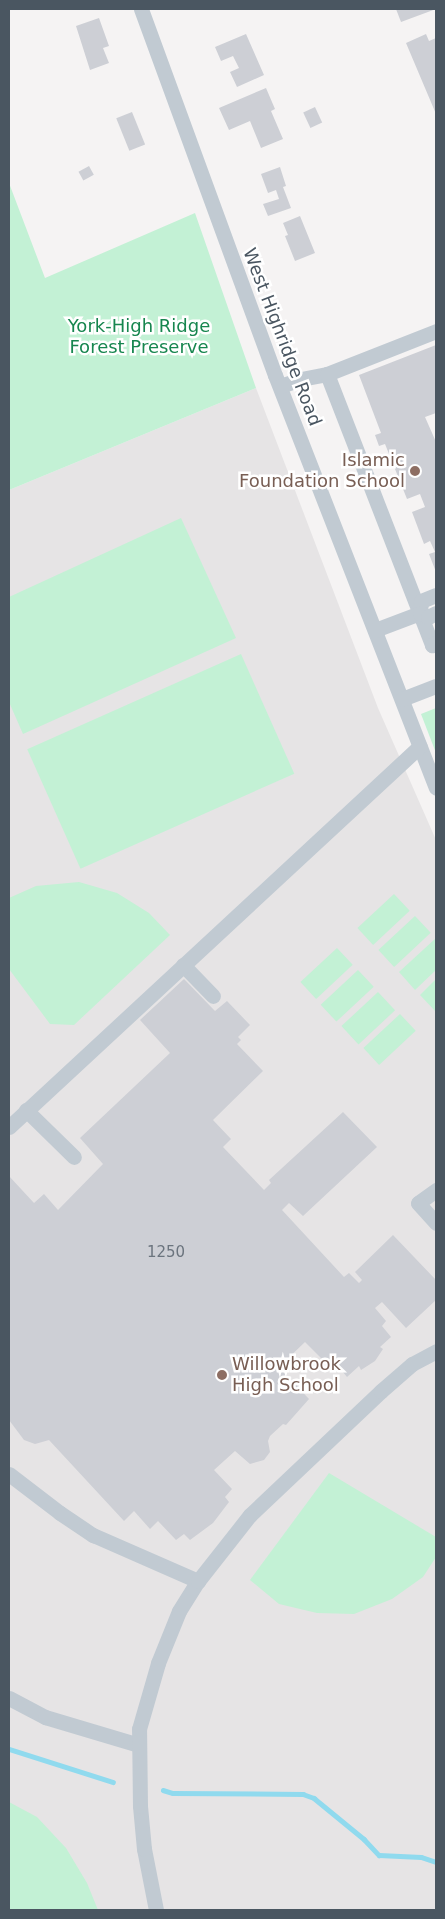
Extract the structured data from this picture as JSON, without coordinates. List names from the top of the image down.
{
  "streets": {
    "street": ["West Highridge Road"]
  },
  "parks": ["York-High Ridge Forest Preserve"],
  "places": ["Islamic Foundation School", "Willowbrook High School"],
  "house_numbers": ["1250"]
}
